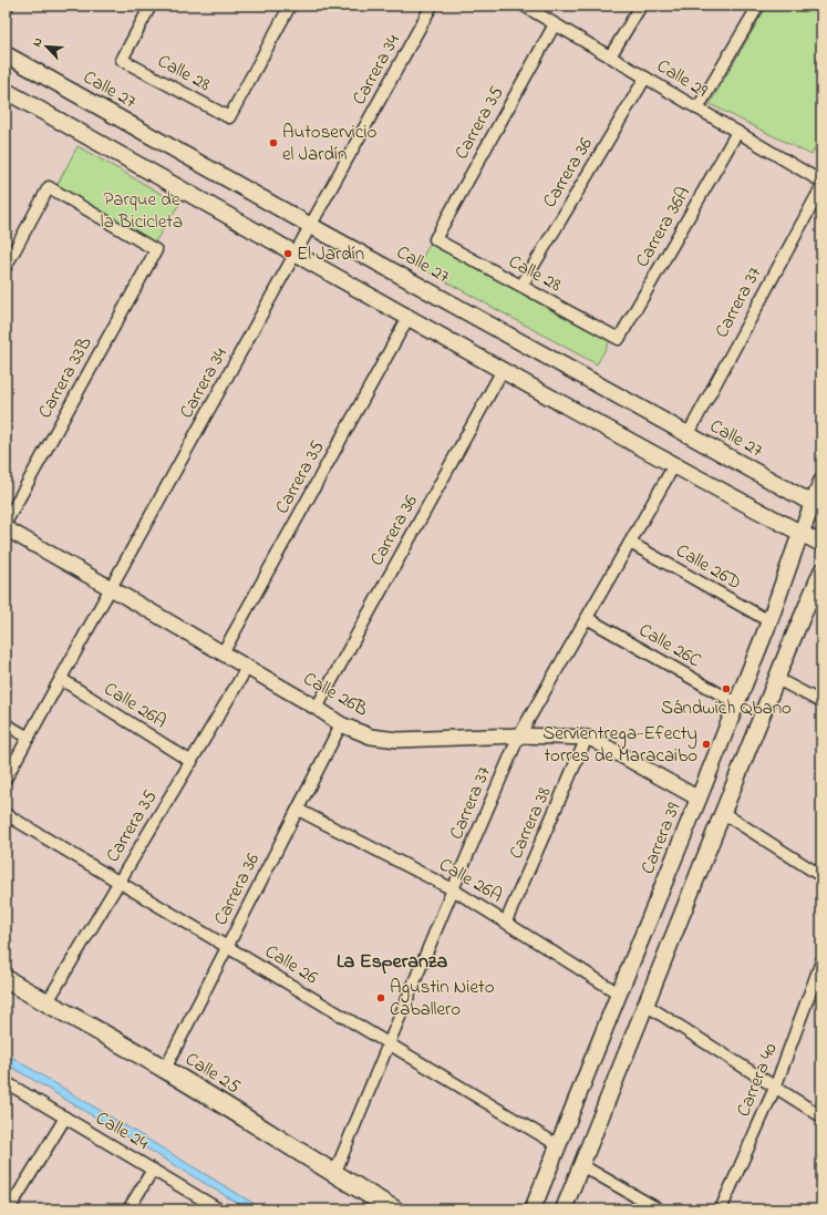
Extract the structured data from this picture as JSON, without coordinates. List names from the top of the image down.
{
  "streets": {
    "main road": ["Calle 27", "Carrera 39", "Calle 25"],
    "street": [
      "Carrera 34",
      "Calle 28",
      "Calle 29",
      "Carrera 35",
      "Carrera 36",
      "Carrera 36A",
      "Carrera 37",
      "Carrera 33B",
      "Calle 26D",
      "Calle 26C",
      "Calle 26B",
      "Calle 26A",
      "Carrera 38",
      "Calle 26",
      "Carrera 40",
      "Calle 24"
    ]
  },
  "crossings": [
    ["Carrera 34", "Calle 27"],
    ["Carrera 34", "Calle 26B"],
    ["Carrera 34", "Calle 26A"],
    ["Calle 28", "Carrera 35"],
    ["Calle 28", "Carrera 36"],
    ["Calle 28", "Carrera 36A"],
    ["Calle 29", "Carrera 35"],
    ["Calle 29", "Carrera 36"],
    ["Calle 29", "Carrera 36A"],
    ["Calle 27", "Carrera 37"],
    ["Calle 27", "Carrera 39"],
    ["Carrera 35", "Calle 26B"],
    ["Carrera 35", "Calle 26A"],
    ["Carrera 35", "Calle 26"],
    ["Carrera 35", "Calle 25"],
    ["Carrera 36", "Calle 26B"],
    ["Carrera 36", "Calle 26A"],
    ["Carrera 36", "Calle 26"],
    ["Carrera 36", "Calle 25"],
    ["Carrera 37", "Calle 26D"],
    ["Carrera 37", "Calle 26C"],
    ["Carrera 37", "Calle 26B"],
    ["Carrera 37", "Calle 26A"],
    ["Carrera 37", "Calle 26"],
    ["Carrera 37", "Calle 25"],
    ["Calle 26D", "Carrera 39"],
    ["Calle 26C", "Carrera 39"],
    ["Calle 26B", "Carrera 38"],
    ["Calle 26B", "Carrera 39"],
    ["Calle 26A", "Carrera 38"],
    ["Calle 26A", "Carrera 39"],
    ["Carrera 39", "Calle 26"]
  ],
  "districts": ["La Esperanza"],
  "parks": ["Parque de la Bicicleta"],
  "places": [
    "Autoservicio el Jardín",
    "El Jardín",
    "Sándwich Qbano",
    "Servientrega-Efecty torres de Maracaibo",
    "Agustin Nieto Caballero"
  ],
  "north": "top left"
}
